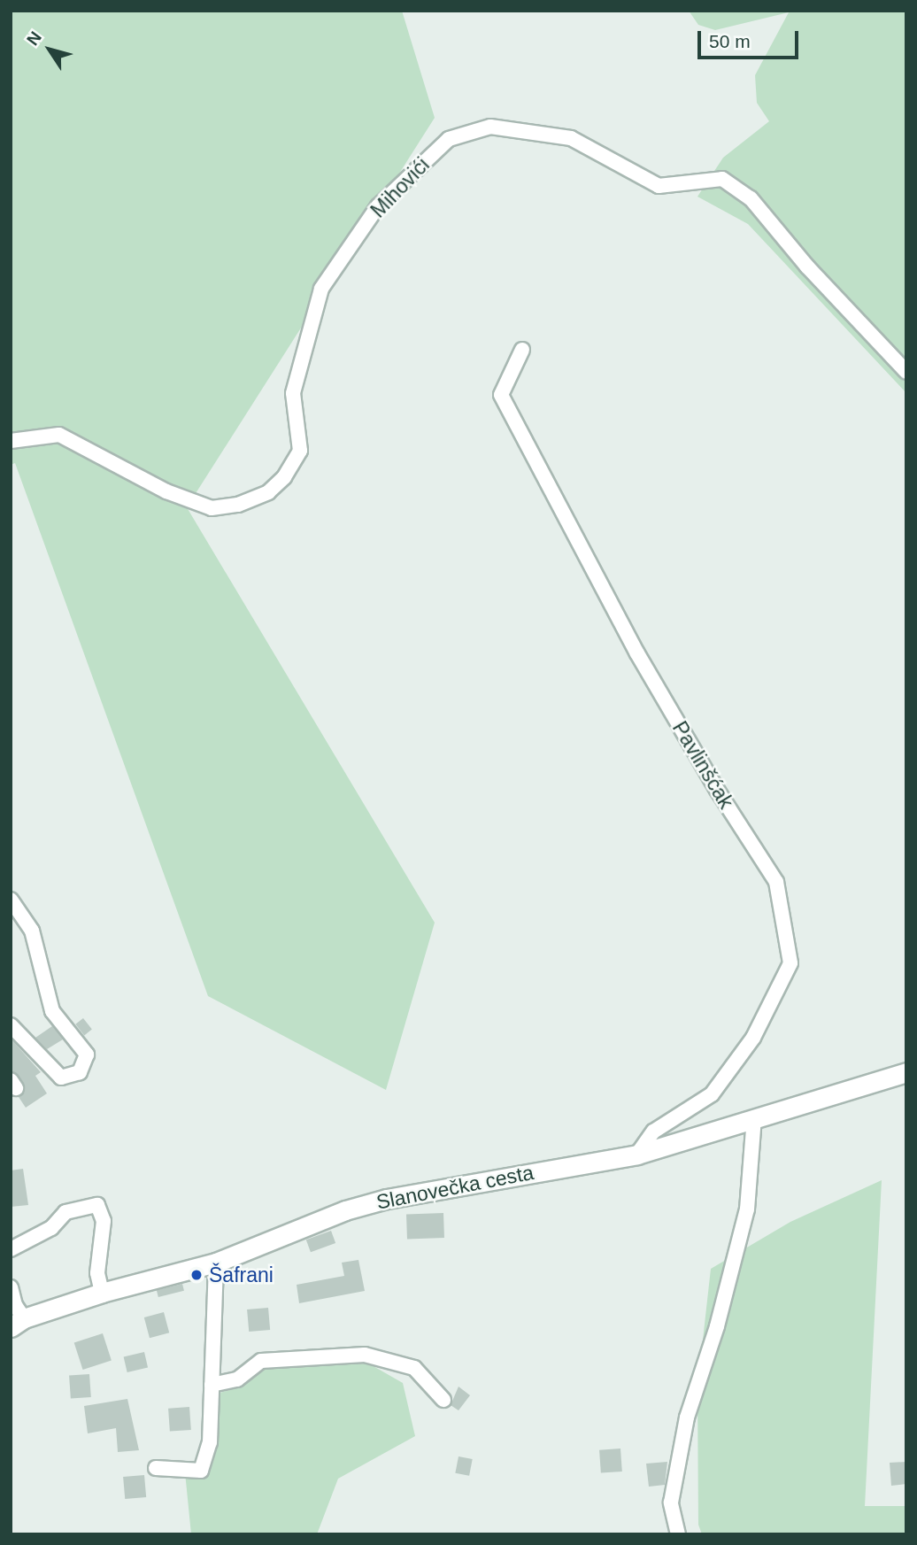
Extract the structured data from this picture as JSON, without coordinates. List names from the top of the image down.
{
  "streets": {
    "street": ["Mihovići", "Pavlinšćak", "Slanovečka cesta"]
  },
  "crossings": [
    ["Pavlinšćak", "Slanovečka cesta"]
  ],
  "places": ["Šafrani"],
  "scale_bar": "50 m",
  "north": "top left"
}
